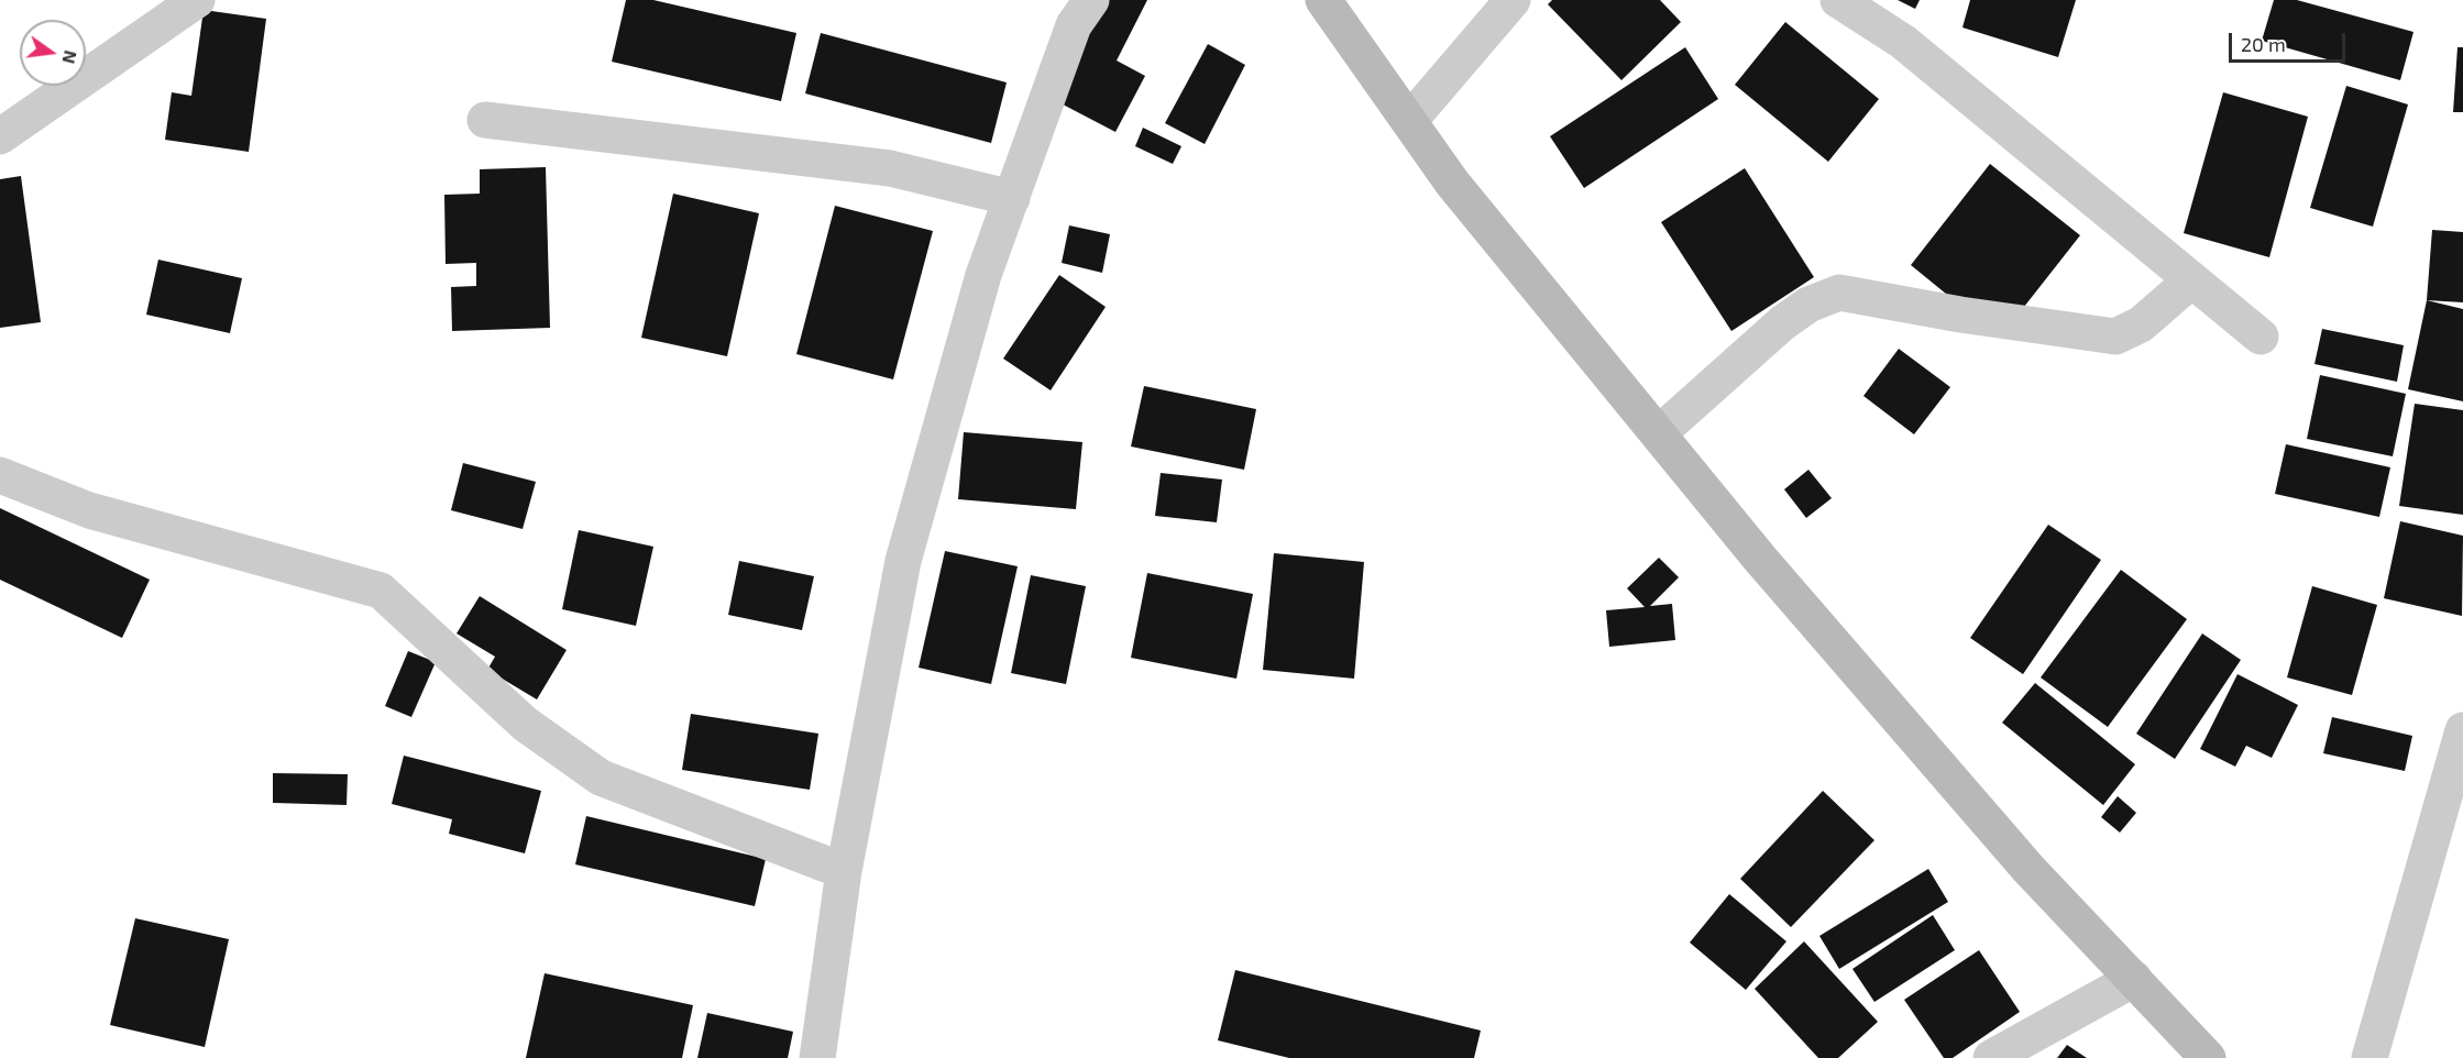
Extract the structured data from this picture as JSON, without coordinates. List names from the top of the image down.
{
  "scale_bar": "20 m",
  "north": "right"
}
